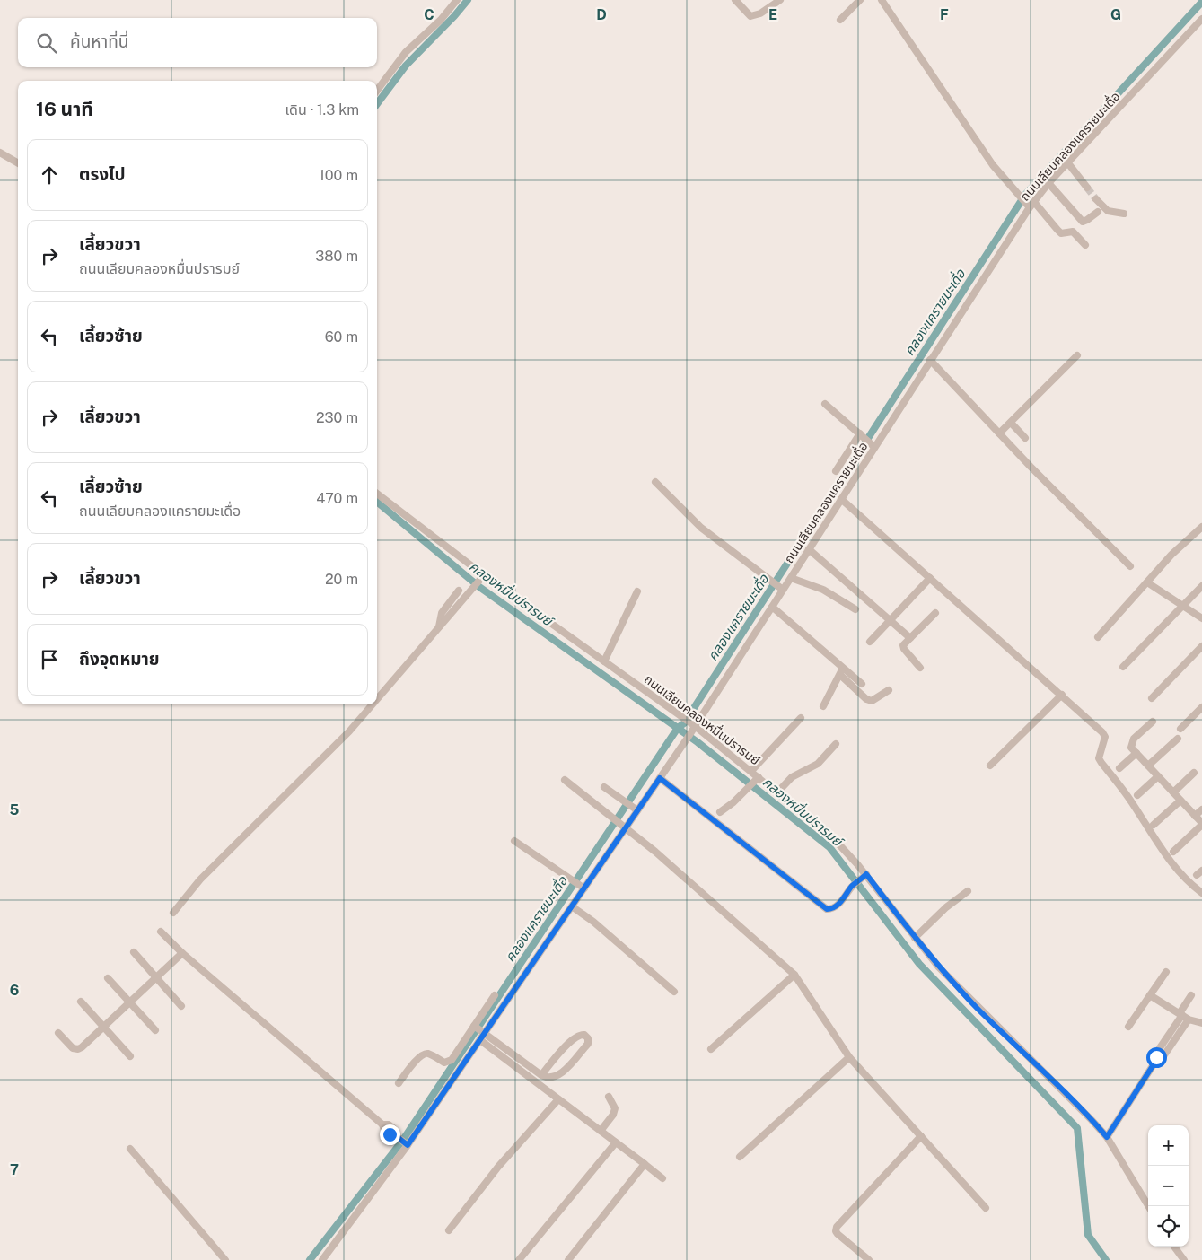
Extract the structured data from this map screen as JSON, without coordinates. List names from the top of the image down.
{
  "streets": {
    "street": ["ถนนเลียบคลองแครายมะเดื่อ", "ถนนเลียบคลองหมื่นปรารมย์"]
  },
  "crossings": [
    ["ถนนเลียบคลองแครายมะเดื่อ", "ถนนเลียบคลองหมื่นปรารมย์"]
  ],
  "water": ["คลองแครายมะเดื่อ", "คลองหมื่นปรารมย์"],
  "page": {
    "search": "ค้นหาที่นี่",
    "heading": ["16 นาที", "เดิน · 1.3 km"],
    "list": [
      ["ตรงไป", "100 m"],
      ["เลี้ยวขวา", "ถนนเลียบคลองหมื่นปรารมย์", "380 m"],
      ["เลี้ยวซ้าย", "60 m"],
      ["เลี้ยวขวา", "230 m"],
      ["เลี้ยวซ้าย", "ถนนเลียบคลองแครายมะเดื่อ", "470 m"],
      ["เลี้ยวขวา", "20 m"],
      "ถึงจุดหมาย"
    ],
    "map_buttons": ["+", "−"]
  },
  "grid": {
    "columns": [
      "C",
      "D",
      "E",
      "F",
      "G"
    ],
    "rows": ["5", "6", "7"]
  }
}
